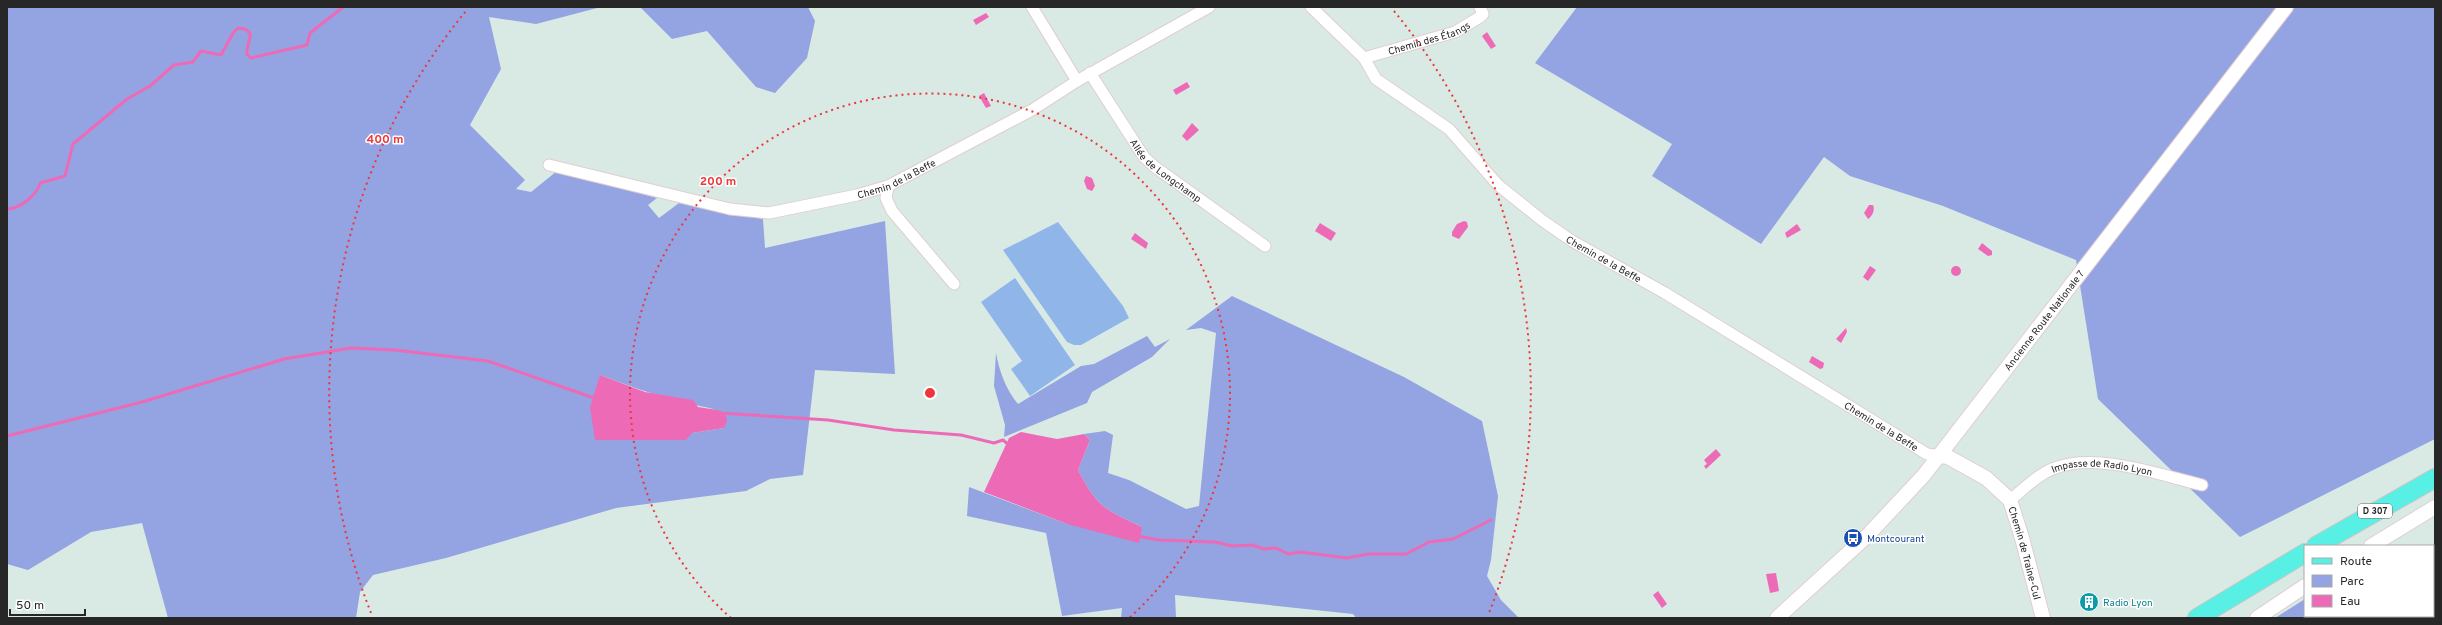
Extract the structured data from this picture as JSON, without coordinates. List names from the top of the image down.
{
  "streets": {
    "main road": ["D 307"],
    "street": [
      "Chemin des Étangs",
      "Allée de Longchamp",
      "Chemin de la Beffe",
      "Ancienne Route Nationale 7",
      "Impasse de Radio Lyon",
      "Chemin de Traine-Cul"
    ]
  },
  "crossings": [
    ["Chemin des Étangs", "Chemin de la Beffe"],
    ["Allée de Longchamp", "Chemin de la Beffe"],
    ["Chemin de la Beffe", "Ancienne Route Nationale 7"],
    ["Chemin de la Beffe", "Chemin de Traine-Cul"],
    ["Ancienne Route Nationale 7", "Chemin de Traine-Cul"],
    ["Impasse de Radio Lyon", "Chemin de Traine-Cul"]
  ],
  "places": {
    "bus stop": ["Montcourant"],
    "building": ["Radio Lyon"]
  },
  "legend": ["Route", "Parc", "Eau"],
  "scale_bar": "50 m",
  "rings": ["400 m", "200 m"]
}
